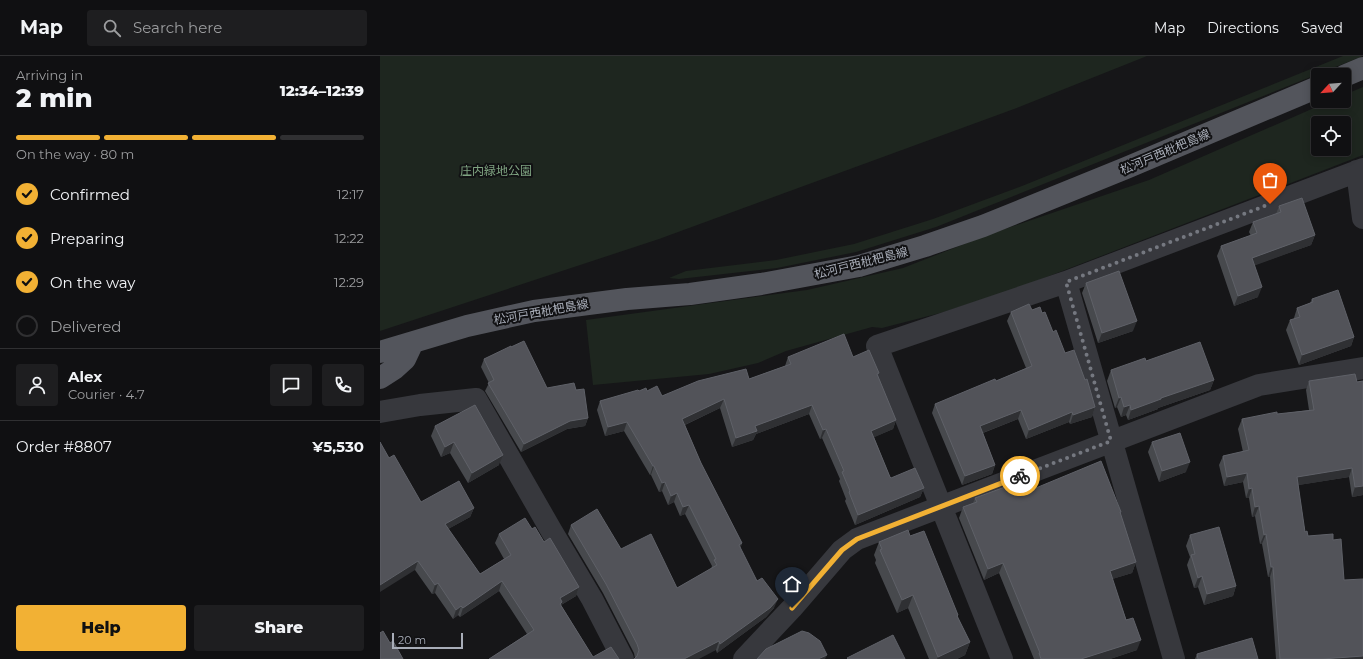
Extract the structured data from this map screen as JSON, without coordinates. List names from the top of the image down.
{
  "streets": {
    "main road": ["松河戸西枇杷島線"]
  },
  "parks": ["庄内緑地公園"],
  "scale_bar": "20 m",
  "north": "bottom left",
  "page": {
    "header": "Map",
    "search": "Search here",
    "nav": ["Map", "Directions", "Saved"],
    "heading": ["2 min", "Arriving in", "12:34–12:39"],
    "panel": [
      "Alex",
      "Courier · 4.7",
      "Order #8807",
      "¥5,530"
    ],
    "bar": "On the way · 80 m",
    "list": [
      ["Confirmed", "12:17"],
      ["Preparing", "12:22"],
      ["On the way", "12:29"],
      "Delivered"
    ],
    "buttons": ["Help", "Share"],
    "scale": "20 m"
  }
}
